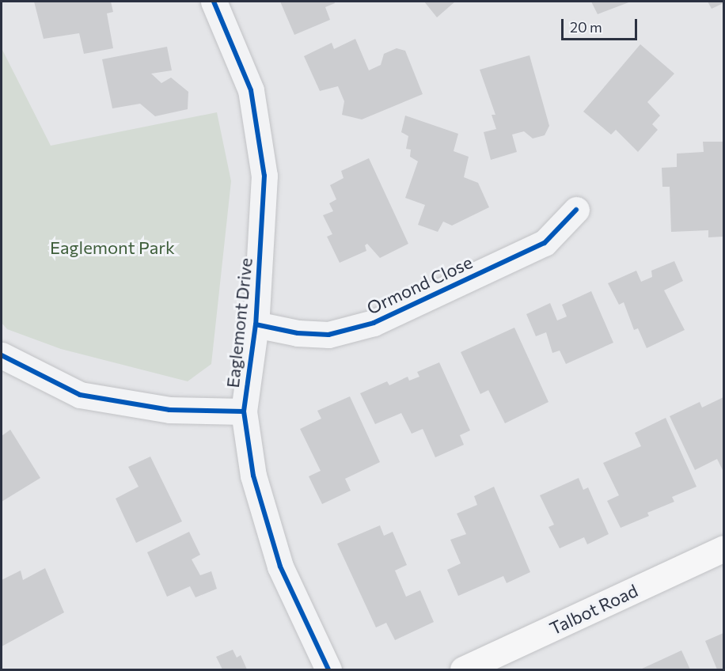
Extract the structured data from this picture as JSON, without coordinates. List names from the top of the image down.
{
  "streets": {
    "main road": ["Talbot Road"],
    "street": ["Ormond Close", "Eaglemont Drive"]
  },
  "crossings": [
    ["Ormond Close", "Eaglemont Drive"]
  ],
  "parks": ["Eaglemont Park"],
  "scale_bar": "20 m"
}
